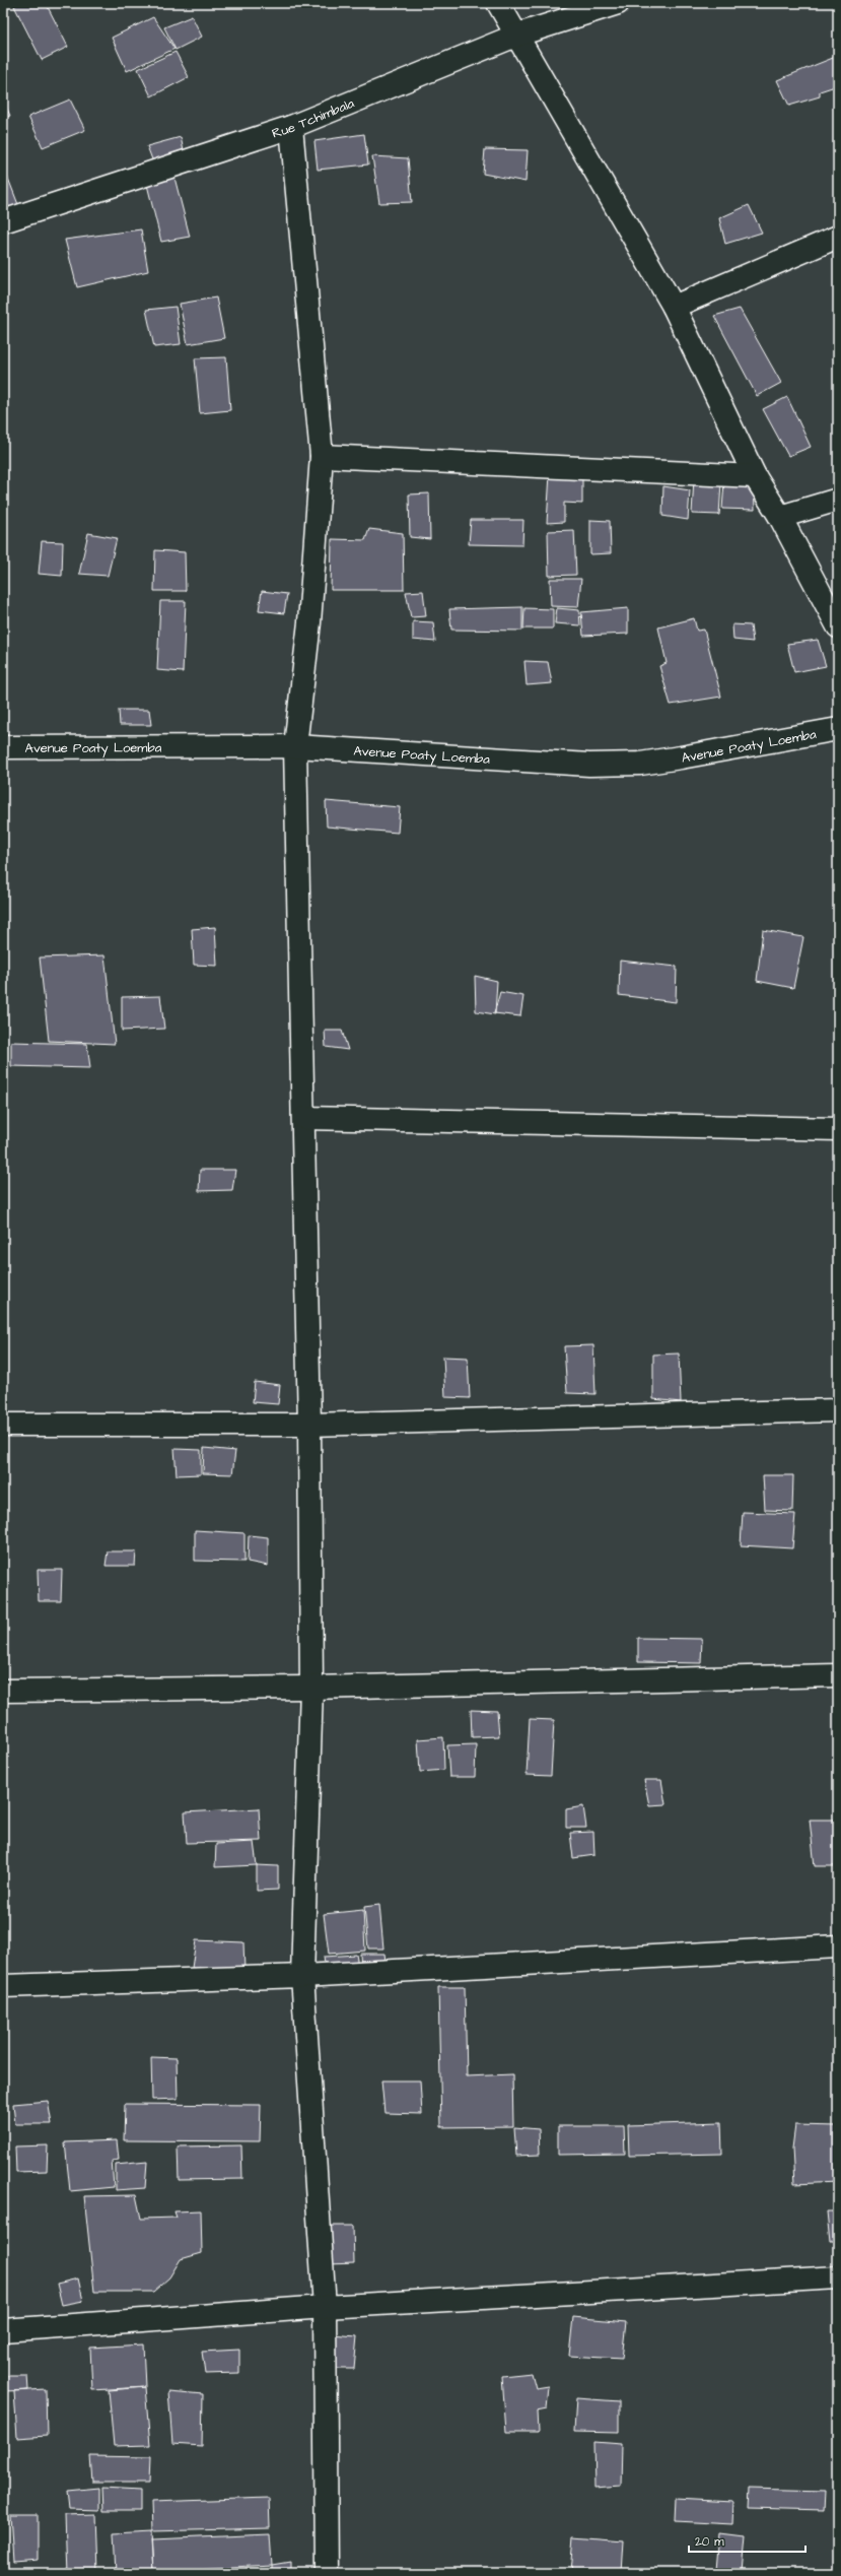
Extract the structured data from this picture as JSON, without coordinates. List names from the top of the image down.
{
  "streets": {
    "street": ["Rue Tchimbala", "Avenue Poaty Loemba"]
  },
  "scale_bar": "20 m"
}
